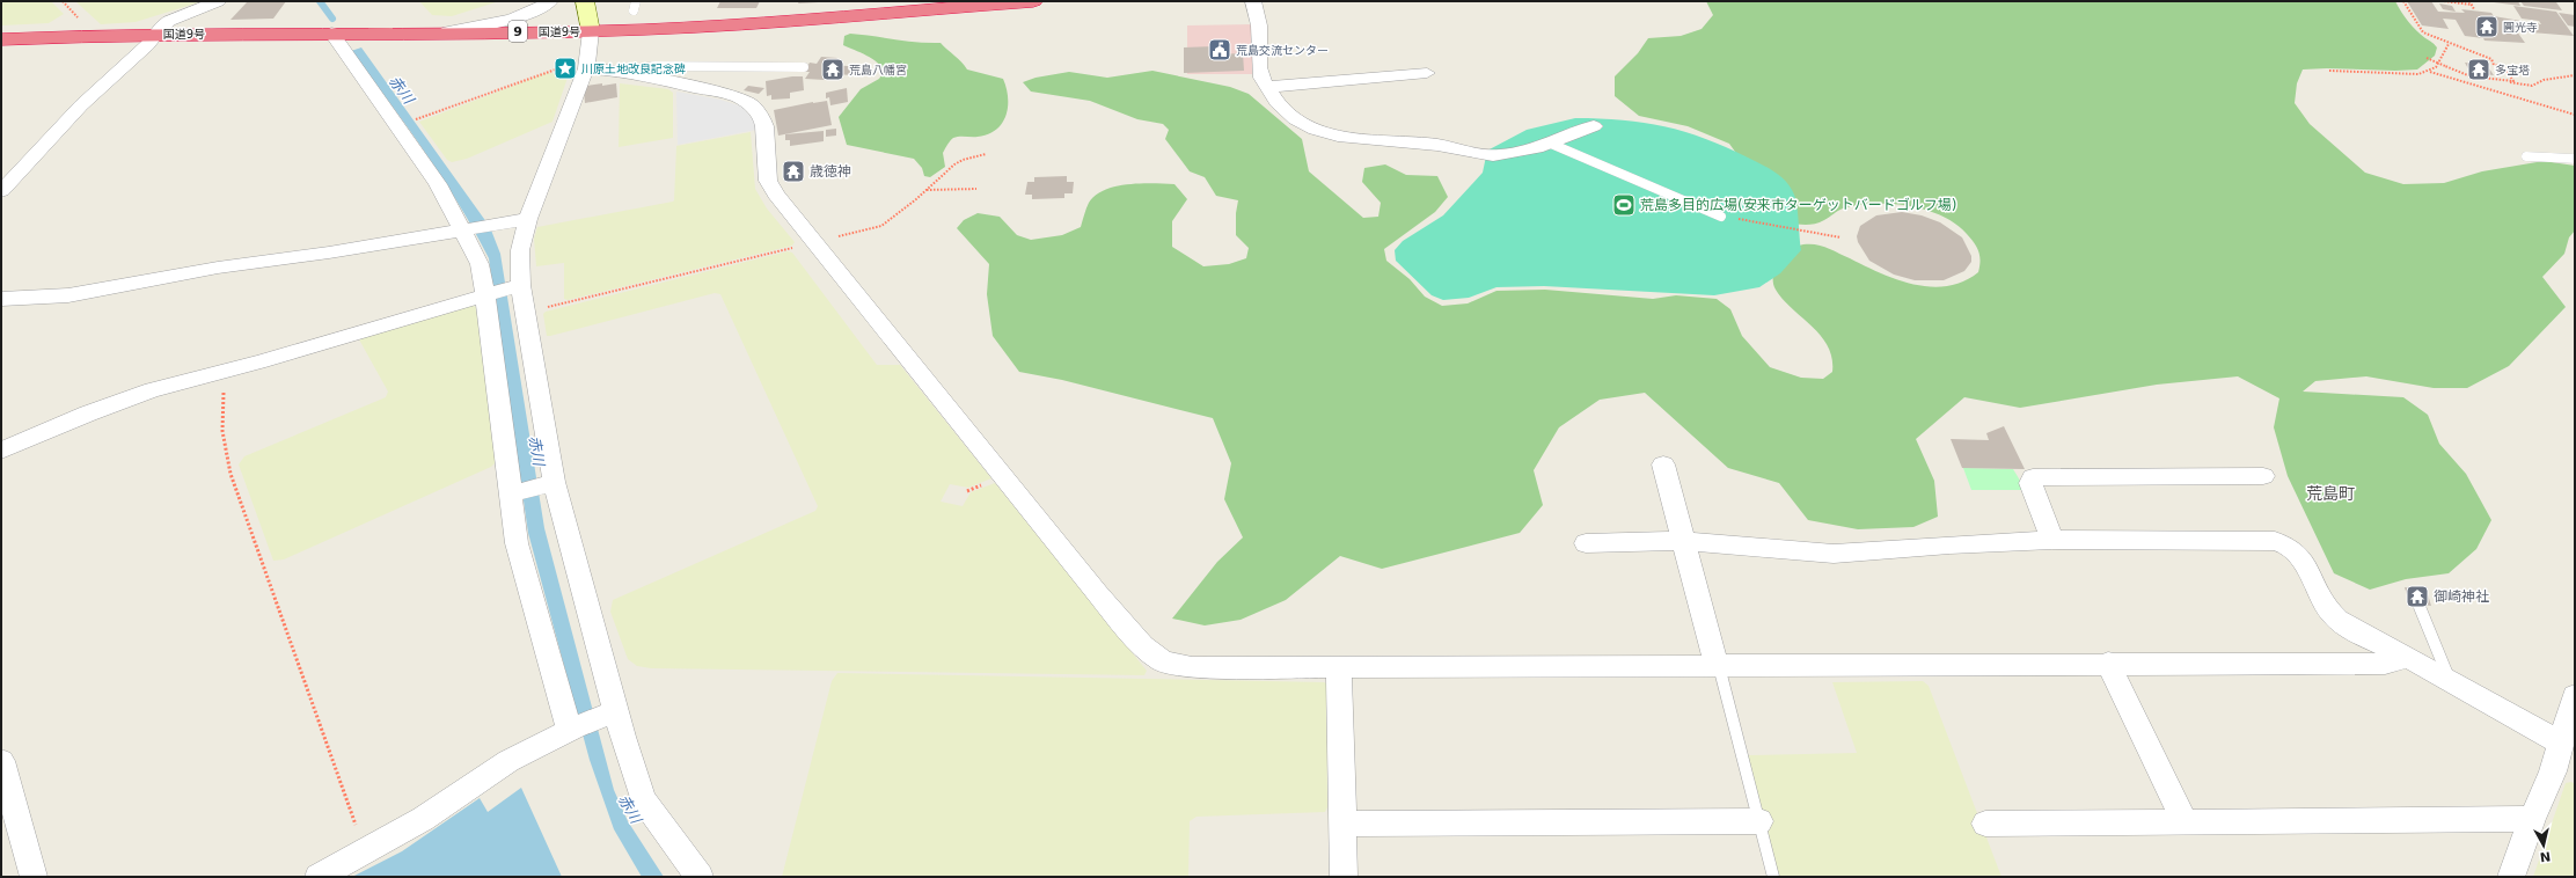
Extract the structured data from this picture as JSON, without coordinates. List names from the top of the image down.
{
  "streets": {
    "highway": ["9", "国道9号"]
  },
  "districts": ["荒島町"],
  "water": ["赤川"],
  "places": {
    "temple": [
      "圓光寺",
      "荒島八幡宮",
      "多宝塔",
      "歳徳神",
      "御崎神社"
    ],
    "public building": ["荒島交流センター"],
    "place": ["川原土地改良記念碑"],
    "sports": ["荒島多目的広場(安来市ターゲットバードゴルフ場)"]
  },
  "north": "bottom"
}
